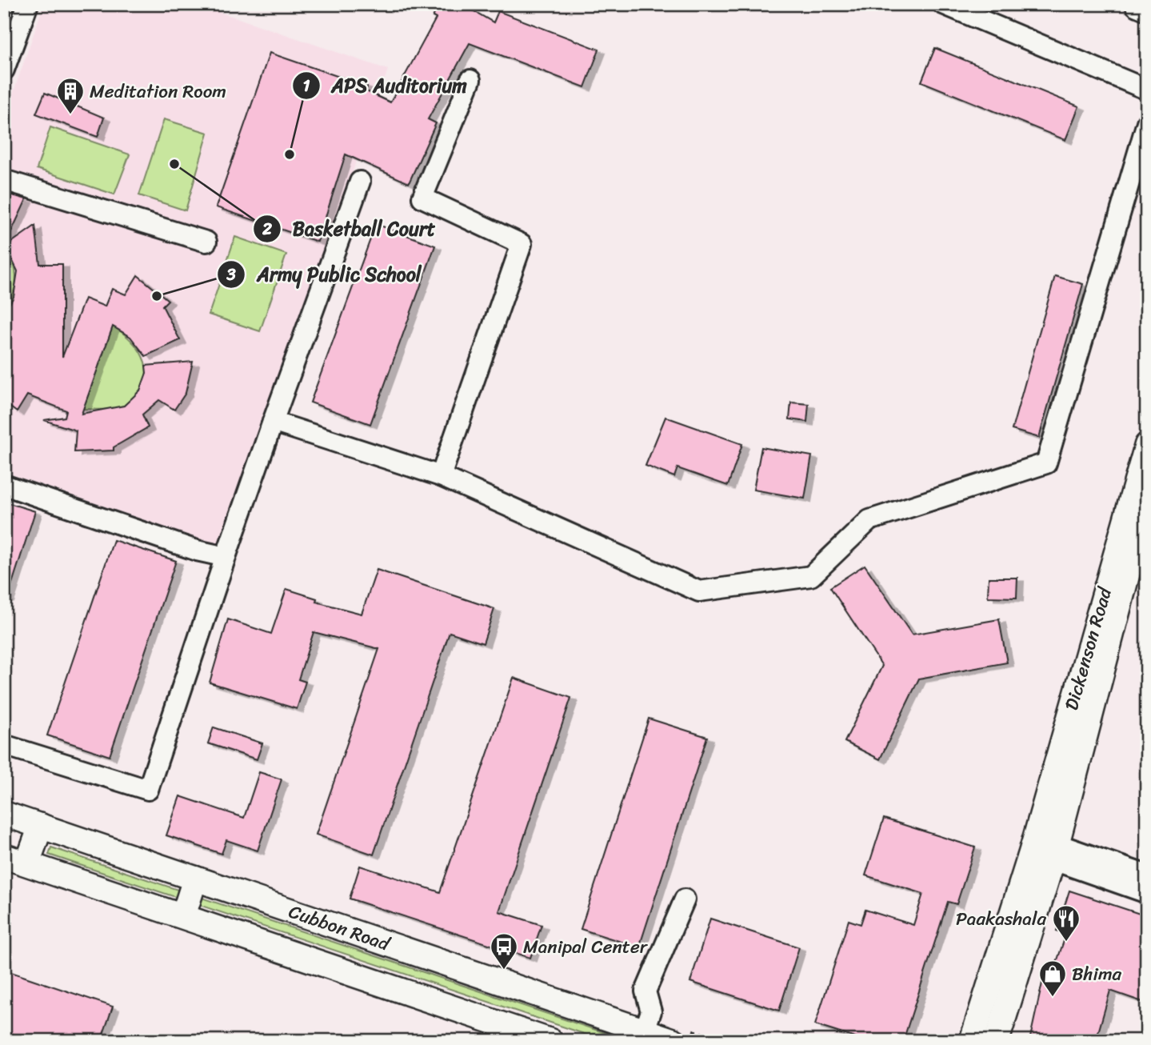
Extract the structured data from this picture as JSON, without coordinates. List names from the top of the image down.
{
  "streets": {
    "main road": ["Dickenson Road", "Cubbon Road"]
  },
  "places": {
    "building": ["Meditation Room"],
    "other": ["APS Auditorium", "Basketball Court", "Army Public School"],
    "restaurant": ["Paakashala"],
    "bus stop": ["Manipal Center"],
    "shop": ["Bhima"]
  }
}
